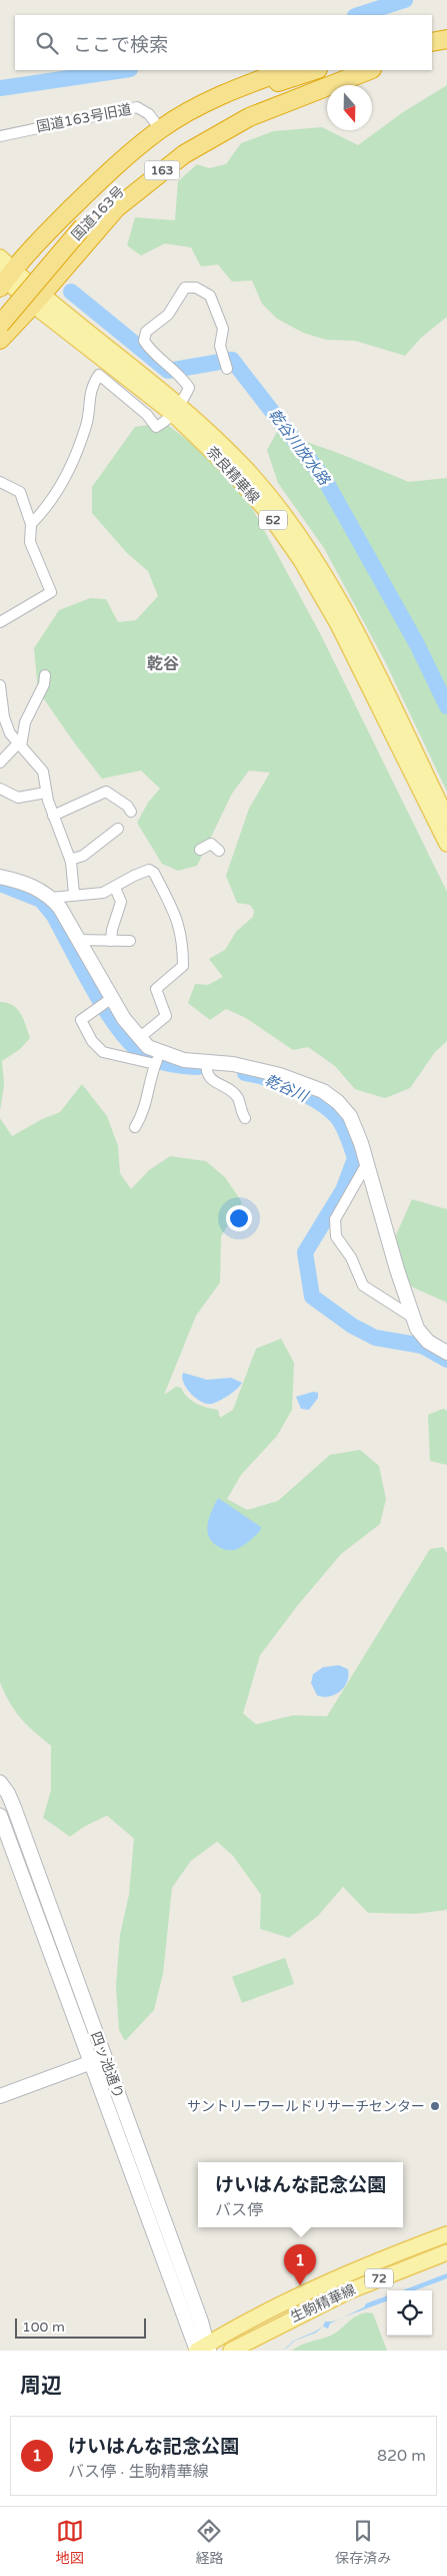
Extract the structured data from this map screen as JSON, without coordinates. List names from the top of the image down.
{
  "streets": {
    "highway": ["163", "国道163号"],
    "main road": [
      "奈良精華線",
      "52",
      "四ッ池通り",
      "72",
      "生駒精華線"
    ],
    "street": ["国道163号旧道"]
  },
  "crossings": [
    ["163", "奈良精華線"],
    ["四ッ池通り", "生駒精華線"]
  ],
  "districts": ["乾谷"],
  "water": ["乾谷川放水路", "乾谷川"],
  "places": ["サントリーワールドリサーチセンター"],
  "scale_bar": "100 m",
  "north": "bottom",
  "page": {
    "search": "ここで検索",
    "popup": ["けいはんな記念公園", "バス停"],
    "pins": "1",
    "scale": "100 m",
    "heading": "周辺",
    "list": [
      {
        "mark": "1",
        "name": "けいはんな記念公園",
        "note": "バス停 · 生駒精華線",
        "value": "820 m"
      }
    ],
    "nav": ["地図", "経路", "保存済み"]
  }
}
